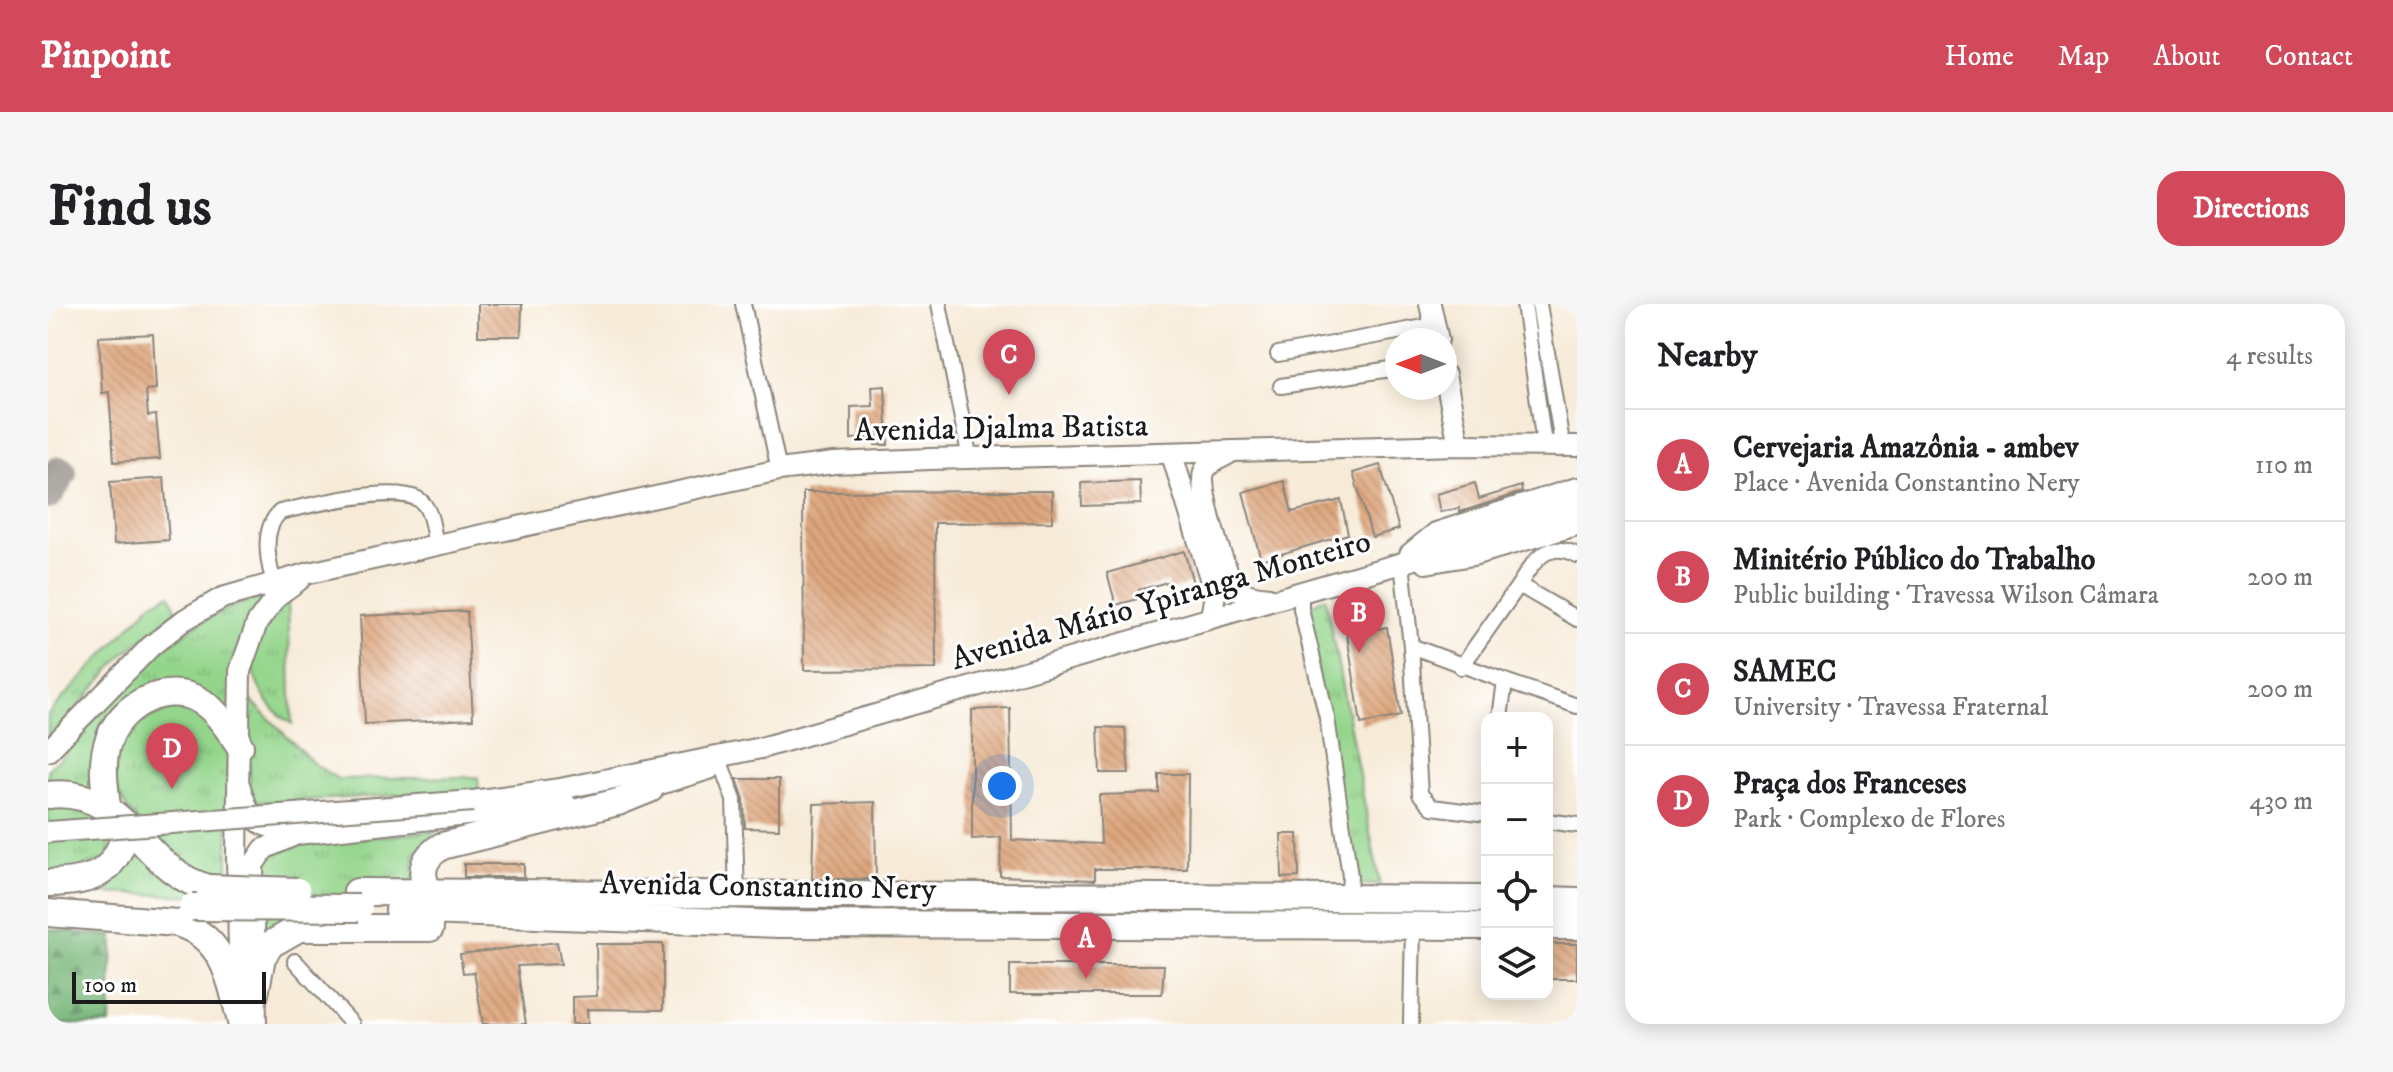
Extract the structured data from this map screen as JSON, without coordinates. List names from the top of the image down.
{
  "streets": {
    "highway": ["Avenida Constantino Nery"],
    "main road": ["Avenida Djalma Batista", "Avenida Mário Ypiranga Monteiro"]
  },
  "scale_bar": "100 m",
  "north": "left",
  "page": {
    "header": "Pinpoint",
    "nav": [
      "Home",
      "Map",
      "About",
      "Contact"
    ],
    "buttons": "Directions",
    "title": "Find us",
    "heading": ["Nearby", "4 results"],
    "pins": [
      "C",
      "B",
      "D",
      "A"
    ],
    "list": [
      {
        "mark": "A",
        "name": "Cervejaria Amazônia - ambev",
        "note": "Place · Avenida Constantino Nery",
        "value": "110 m"
      },
      {
        "mark": "B",
        "name": "Minitério Público do Trabalho",
        "note": "Public building · Travessa Wilson Câmara",
        "value": "200 m"
      },
      {
        "mark": "C",
        "name": "SAMEC",
        "note": "University · Travessa Fraternal",
        "value": "200 m"
      },
      {
        "mark": "D",
        "name": "Praça dos Franceses",
        "note": "Park · Complexo de Flores",
        "value": "430 m"
      }
    ],
    "map_buttons": ["+", "−"],
    "scale": "100 m"
  }
}
